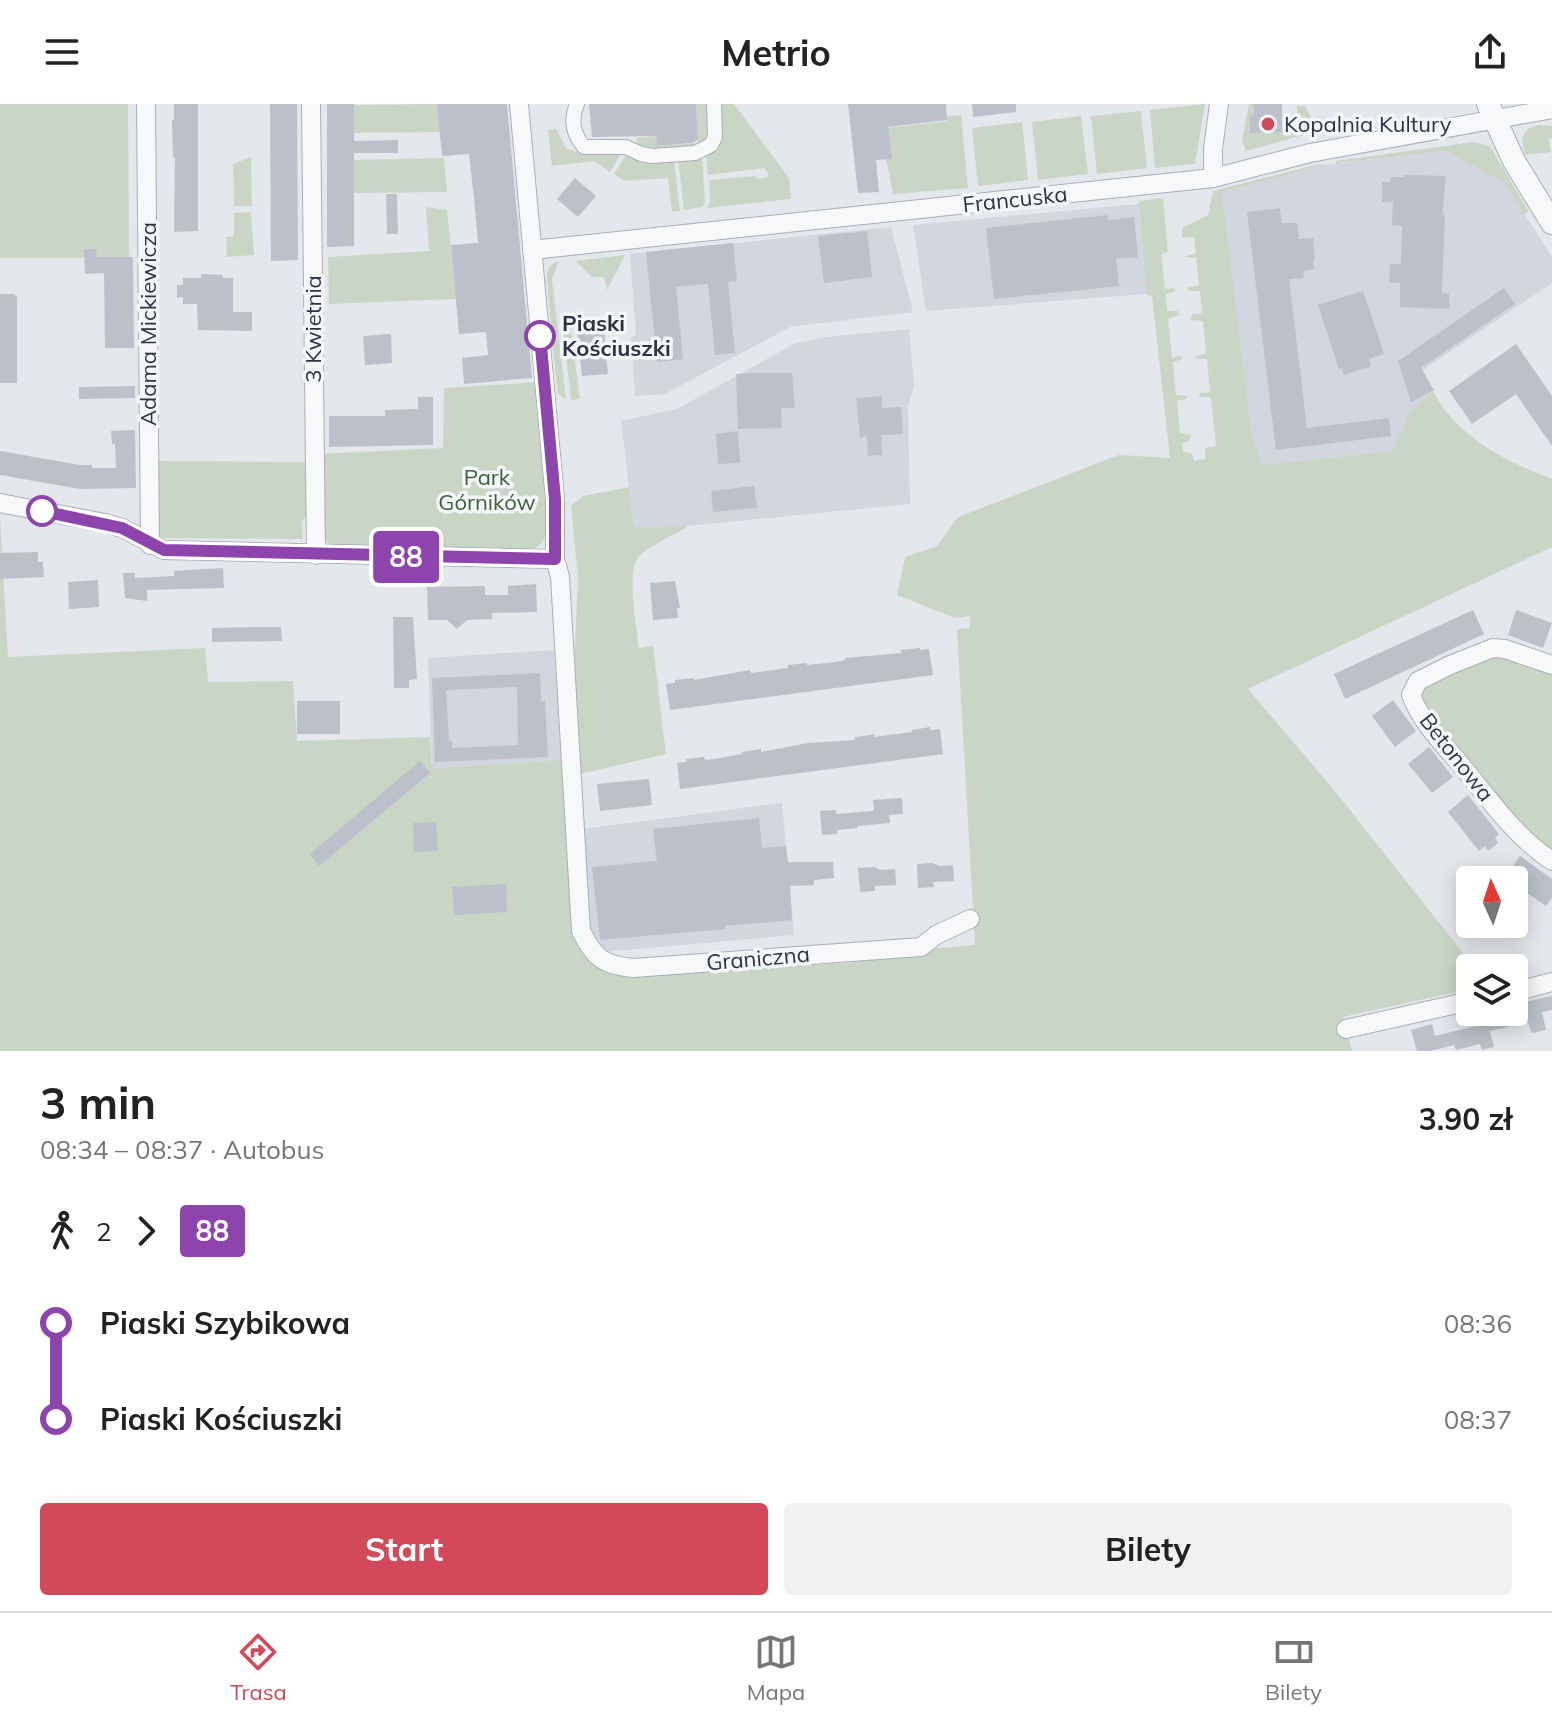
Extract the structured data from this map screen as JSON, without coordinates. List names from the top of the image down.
{
  "streets": {
    "street": [
      "Francuska",
      "Adama Mickiewicza",
      "3 Kwietnia",
      "Betonowa",
      "Graniczna"
    ]
  },
  "parks": ["Park Górników"],
  "places": ["Kopalnia Kultury", "Piaski Kościuszki"],
  "lines": ["bus line 88"],
  "north": "top",
  "page": {
    "header": "Metrio",
    "on_map": "88",
    "heading": ["3 min", "08:34 – 08:37 · Autobus", "3.90 zł"],
    "legs": ["2", "88"],
    "list": [
      {
        "name": "Piaski Szybikowa",
        "value": "08:36"
      },
      {
        "name": "Piaski Kościuszki",
        "value": "08:37"
      }
    ],
    "buttons": ["Start", "Bilety"],
    "tabs": ["Trasa", "Mapa", "Bilety"]
  }
}
